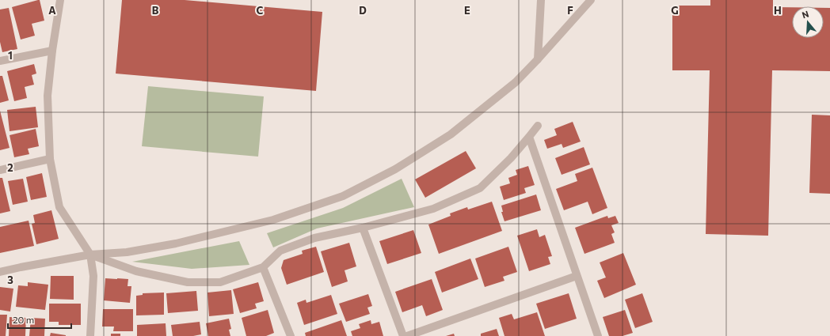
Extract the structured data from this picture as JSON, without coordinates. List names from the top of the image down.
{
  "scale_bar": "20 m",
  "north": "top",
  "grid": {
    "columns": [
      "A",
      "B",
      "C",
      "D",
      "E",
      "F",
      "G",
      "H"
    ],
    "rows": ["1", "2", "3"]
  }
}
